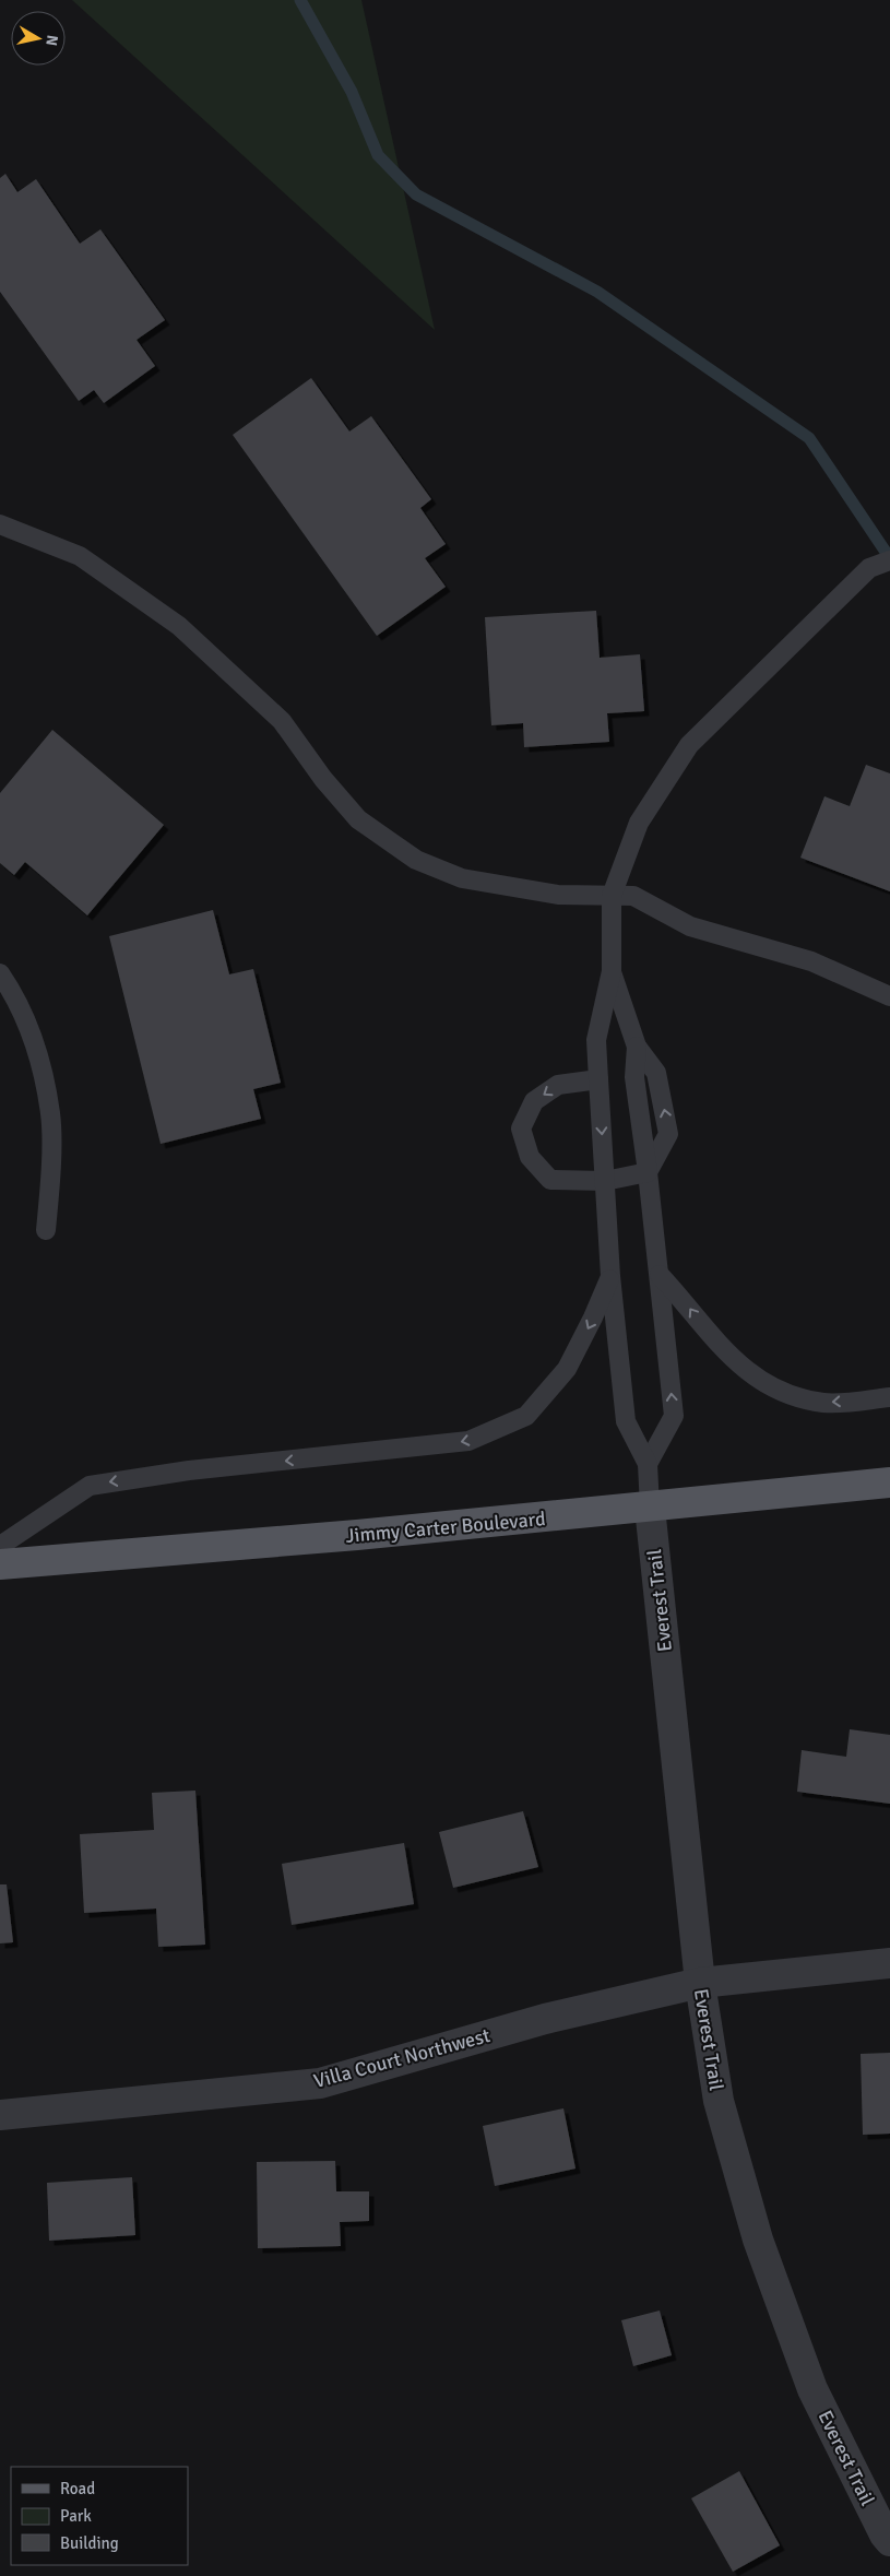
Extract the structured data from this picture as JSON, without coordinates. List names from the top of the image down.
{
  "streets": {
    "main road": ["Jimmy Carter Boulevard"],
    "street": ["Everest Trail", "Villa Court Northwest"]
  },
  "crossings": [
    ["Jimmy Carter Boulevard", "Everest Trail"],
    ["Everest Trail", "Villa Court Northwest"]
  ],
  "legend": ["Road", "Park", "Building"],
  "north": "right"
}
